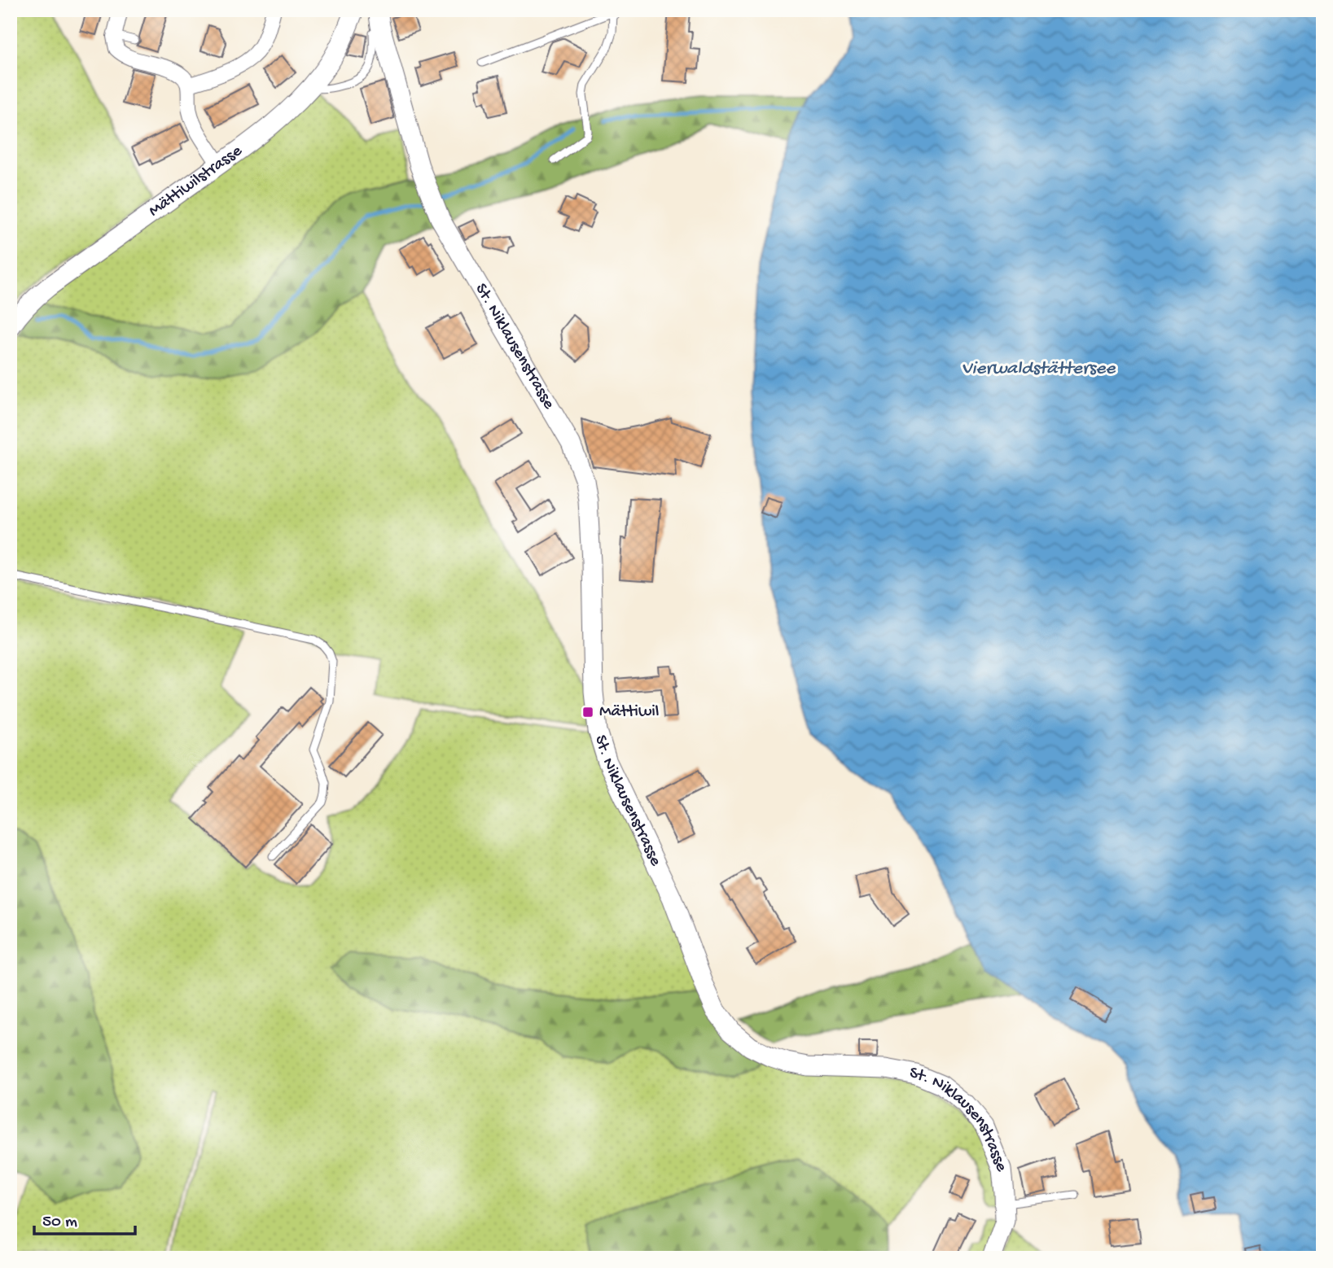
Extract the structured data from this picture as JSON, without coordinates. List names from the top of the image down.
{
  "streets": {
    "street": ["Mättiwilstrasse", "St. Niklausenstrasse"]
  },
  "water": ["Vierwaldstättersee"],
  "places": {
    "transit": ["Mättiwil"]
  },
  "scale_bar": "50 m"
}
